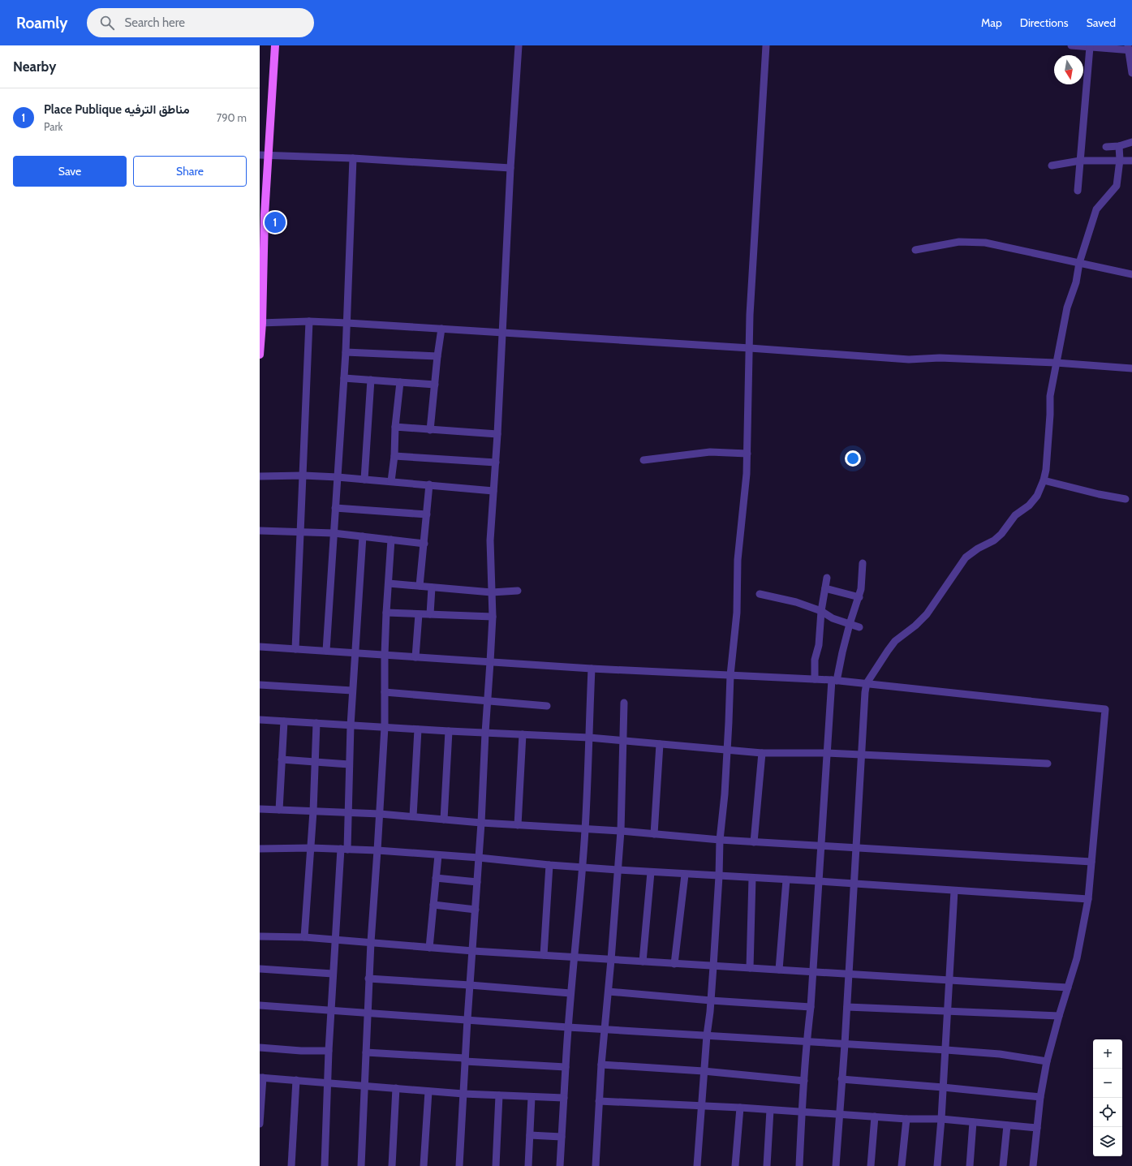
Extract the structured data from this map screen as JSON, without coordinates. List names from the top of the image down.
{
  "north": "bottom",
  "page": {
    "header": "Roamly",
    "search": "Search here",
    "nav": ["Map", "Directions", "Saved"],
    "heading": "Nearby",
    "list": [
      {
        "mark": "1",
        "name": "Place Publique مناطق الترفيه",
        "note": "Park",
        "value": "790 m"
      }
    ],
    "buttons": ["Save", "Share"],
    "pins": "1",
    "map_buttons": ["+", "−"]
  }
}
